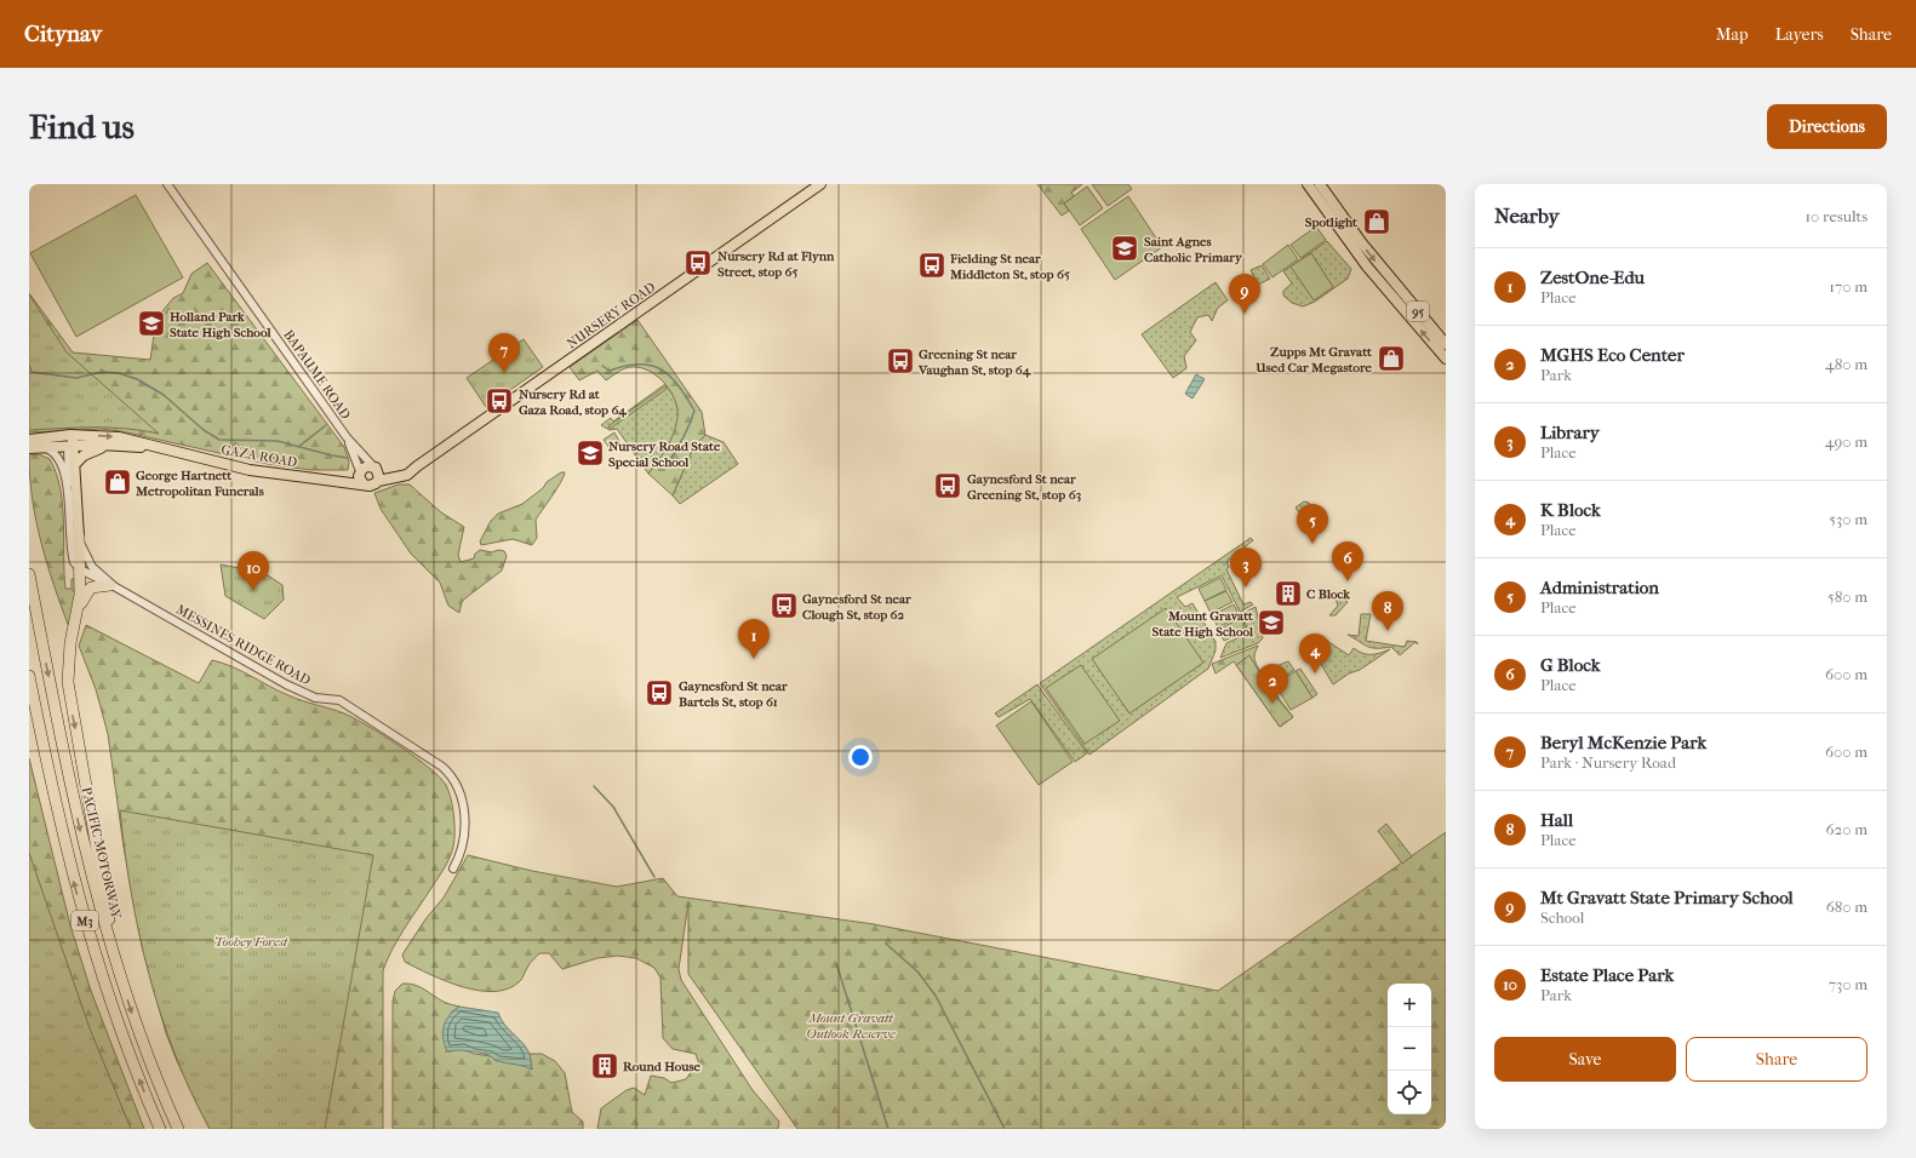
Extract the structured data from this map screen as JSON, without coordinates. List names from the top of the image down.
{
  "streets": {
    "highway": ["PACIFIC MOTORWAY", "M3"],
    "main road": [
      "95",
      "NURSERY ROAD",
      "GAZA ROAD",
      "MESSINES RIDGE ROAD"
    ],
    "street": ["BAPAUME ROAD"]
  },
  "crossings": [
    ["NURSERY ROAD", "BAPAUME ROAD"],
    ["NURSERY ROAD", "GAZA ROAD"],
    ["BAPAUME ROAD", "GAZA ROAD"],
    ["GAZA ROAD", "MESSINES RIDGE ROAD"]
  ],
  "parks": ["Toohey Forest", "Mount Gravatt Outlook Reserve"],
  "places": {
    "shop": ["Spotlight", "Zupps Mt Gravatt Used Car Megastore", "George Hartnett Metropolitan Funerals"],
    "school or university": [
      "Saint Agnes Catholic Primary",
      "Holland Park State High School",
      "Nursery Road State Special School",
      "Mount Gravatt State High School"
    ],
    "bus stop": [
      "Nursery Rd at Flynn Street, stop 65",
      "Fielding St near Middleton St, stop 65",
      "Greening St near Vaughan St, stop 64",
      "Nursery Rd at Gaza Road, stop 64",
      "Gaynesford St near Greening St, stop 63",
      "Gaynesford St near Clough St, stop 62",
      "Gaynesford St near Bartels St, stop 61"
    ],
    "building": ["C Block", "Round House"]
  },
  "page": {
    "header": "Citynav",
    "nav": ["Map", "Layers", "Share"],
    "buttons": [
      "Directions",
      ["Save", "Share"]
    ],
    "title": "Find us",
    "heading": ["Nearby", "10 results"],
    "list": [
      {
        "mark": "1",
        "name": "ZestOne-Edu",
        "note": "Place",
        "value": "170 m"
      },
      {
        "mark": "2",
        "name": "MGHS Eco Center",
        "note": "Park",
        "value": "480 m"
      },
      {
        "mark": "3",
        "name": "Library",
        "note": "Place",
        "value": "490 m"
      },
      {
        "mark": "4",
        "name": "K Block",
        "note": "Place",
        "value": "530 m"
      },
      {
        "mark": "5",
        "name": "Administration",
        "note": "Place",
        "value": "580 m"
      },
      {
        "mark": "6",
        "name": "G Block",
        "note": "Place",
        "value": "600 m"
      },
      {
        "mark": "7",
        "name": "Beryl McKenzie Park",
        "note": "Park · Nursery Road",
        "value": "600 m"
      },
      {
        "mark": "8",
        "name": "Hall",
        "note": "Place",
        "value": "620 m"
      },
      {
        "mark": "9",
        "name": "Mt Gravatt State Primary School",
        "note": "School",
        "value": "680 m"
      },
      {
        "mark": "10",
        "name": "Estate Place Park",
        "note": "Park",
        "value": "730 m"
      }
    ],
    "pins": [
      "9",
      "7",
      "5",
      "6",
      "3",
      "10",
      "8",
      "1",
      "4",
      "2"
    ],
    "map_buttons": ["+", "−"]
  }
}
